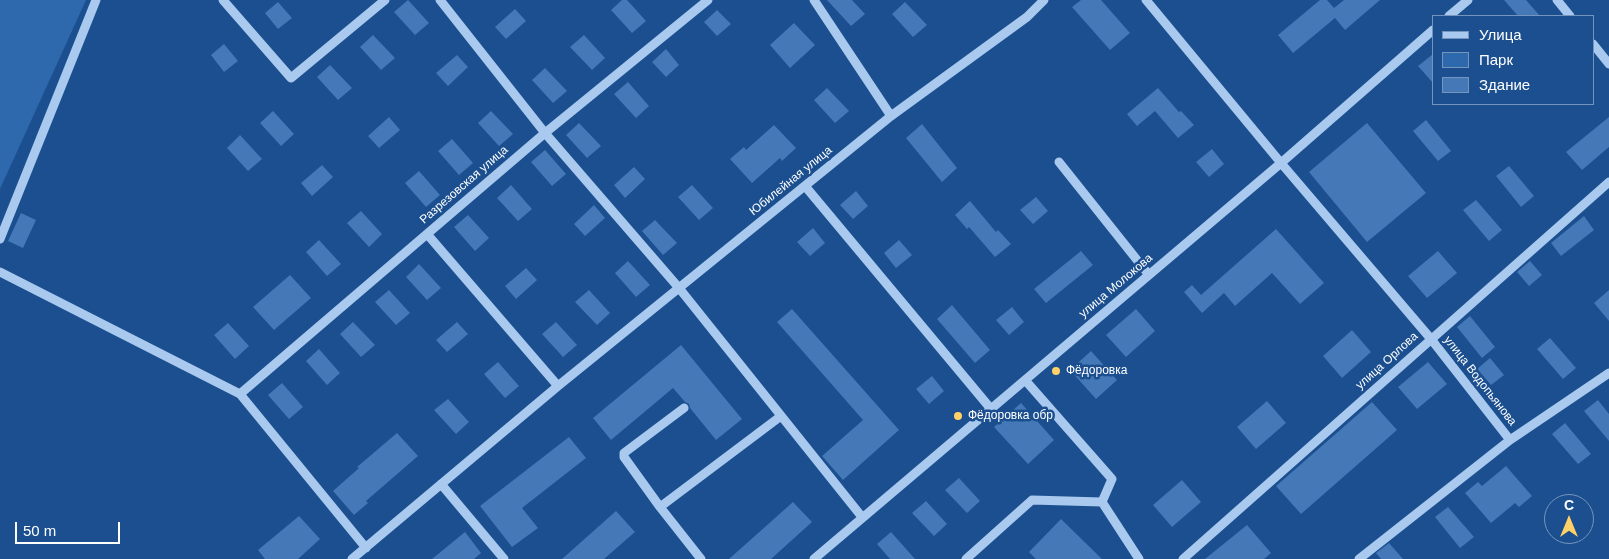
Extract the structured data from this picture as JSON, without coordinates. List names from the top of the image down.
{
  "streets": {
    "street": [
      "Юбилейная улица",
      "Разрезовская улица",
      "улица Молокова",
      "улица Орлова",
      "улица Водопьянова"
    ]
  },
  "crossings": [
    ["улица Молокова", "улица Водопьянова"],
    ["улица Орлова", "улица Водопьянова"]
  ],
  "places": ["Фёдоровка", "Фёдоровка обр"],
  "legend": ["Улица", "Парк", "Здание"],
  "scale_bar": "50 m",
  "north": "top"
}
